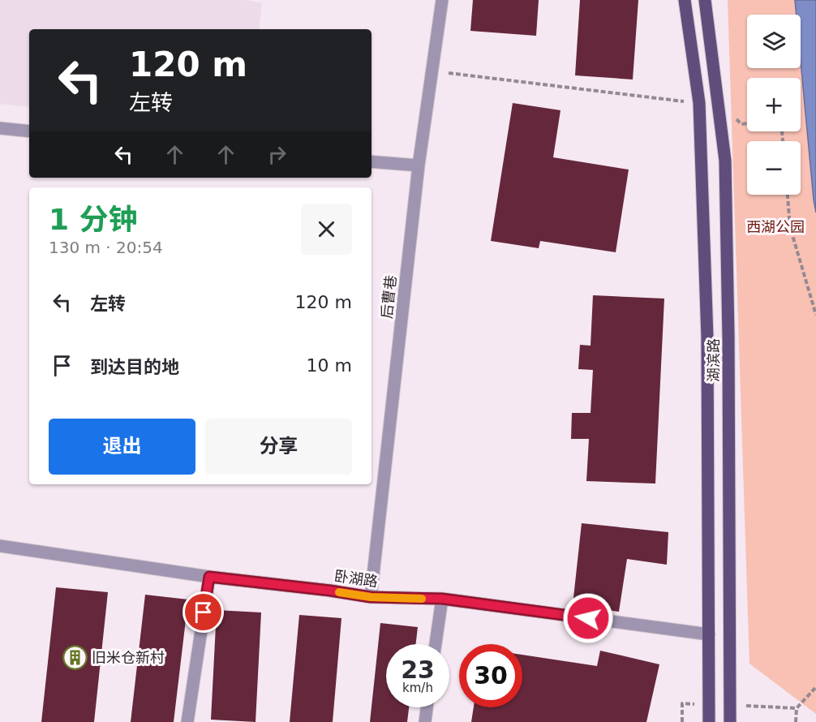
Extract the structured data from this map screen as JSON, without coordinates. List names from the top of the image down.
{
  "streets": {
    "main road": ["湖滨路"],
    "street": ["后曹巷", "卧湖路"]
  },
  "crossings": [
    ["后曹巷", "卧湖路"],
    ["湖滨路", "卧湖路"]
  ],
  "parks": ["西湖公园"],
  "places": {
    "building": ["旧米仓新村"]
  },
  "page": {
    "map_buttons": ["+", "−"],
    "turn": ["120 m", "左转"],
    "heading": ["1 分钟", "130 m · 20:54"],
    "list": [
      {
        "name": "左转",
        "value": "120 m"
      },
      {
        "name": "到达目的地",
        "value": "10 m"
      }
    ],
    "buttons": ["退出", "分享"],
    "speed": "23 km/h",
    "limit": "30"
  }
}
